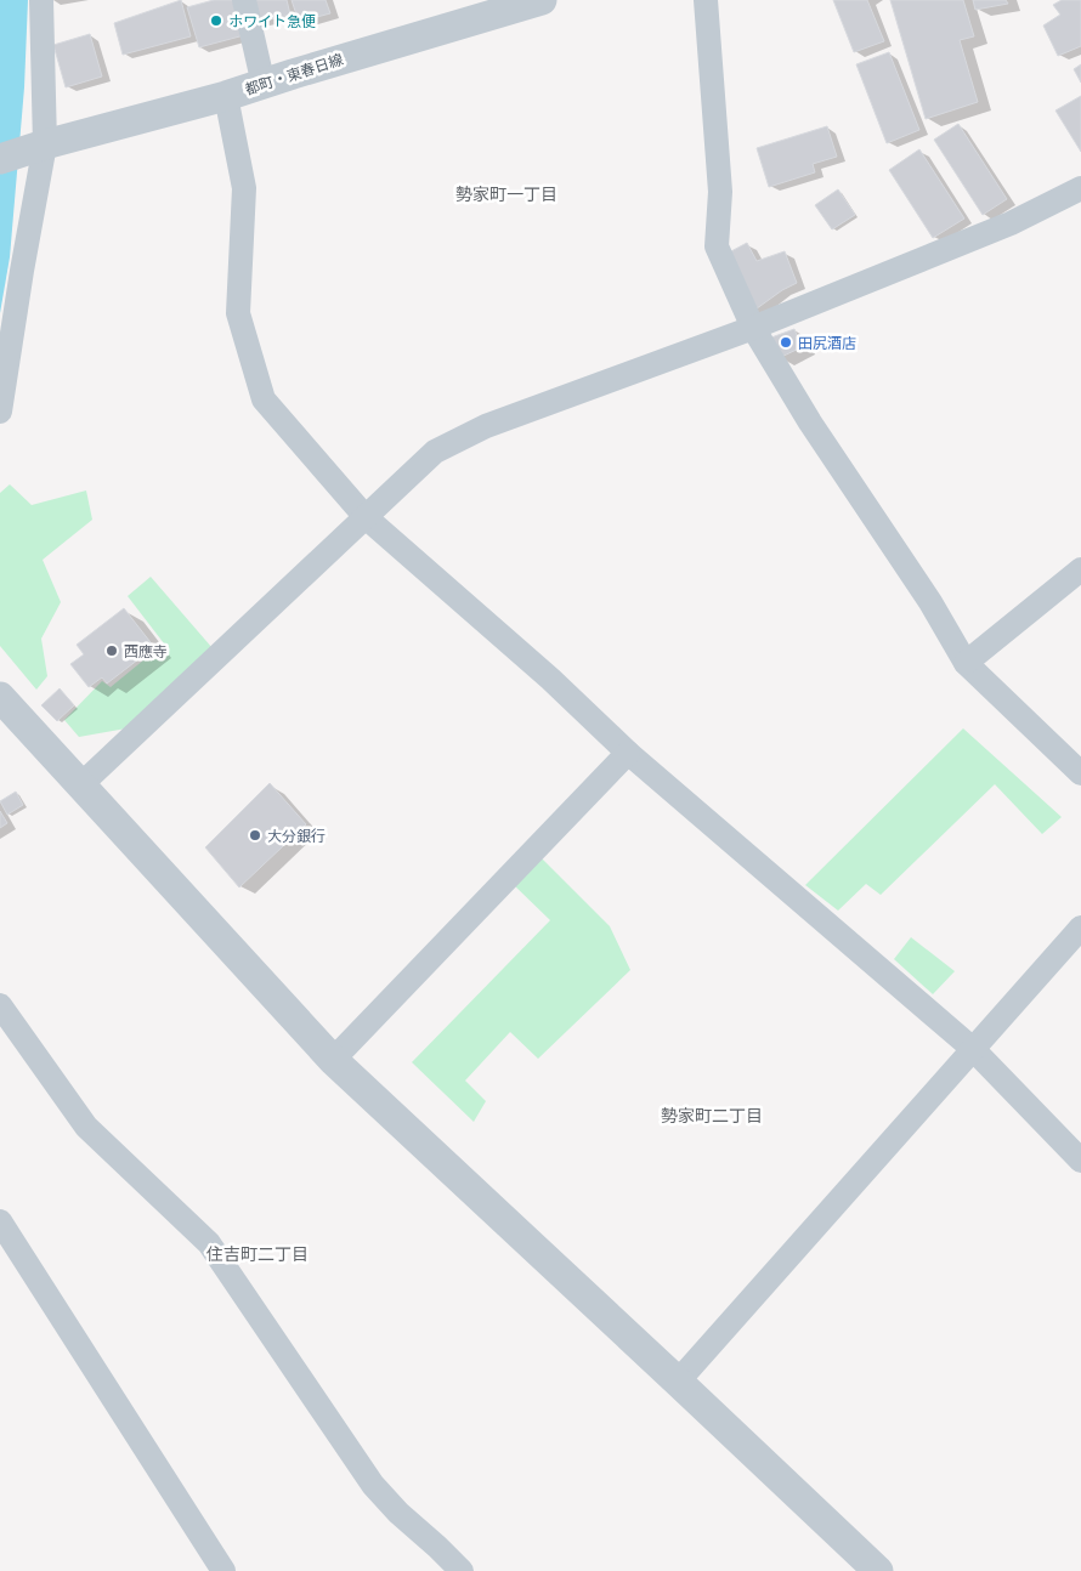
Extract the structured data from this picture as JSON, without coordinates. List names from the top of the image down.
{
  "streets": {
    "street": ["都町・東春日線"]
  },
  "districts": ["勢家町一丁目", "勢家町二丁目", "住吉町二丁目"],
  "places": [
    "ホワイト急便",
    "田尻酒店",
    "西應寺",
    "大分銀行"
  ]
}
